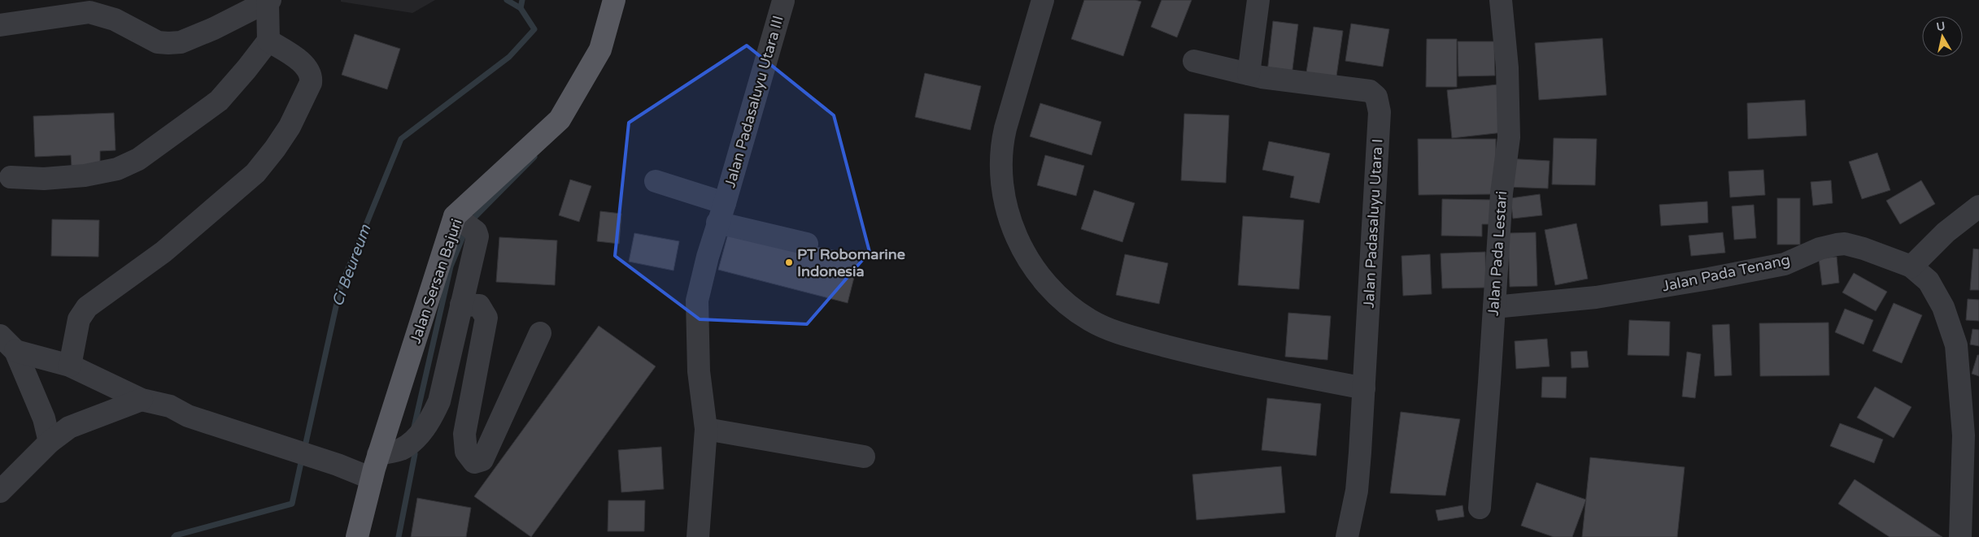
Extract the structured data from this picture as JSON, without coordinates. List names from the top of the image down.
{
  "streets": {
    "main road": ["Jalan Sersan Bajuri"],
    "street": [
      "Jalan Padasaluyu Utara III",
      "Jalan Padasaluyu Utara I",
      "Jalan Pada Lestari",
      "Jalan Pada Tenang"
    ]
  },
  "crossings": [
    ["Jalan Pada Lestari", "Jalan Pada Tenang"]
  ],
  "water": ["Ci Beureum"],
  "places": ["PT Robomarine Indonesia"],
  "north": "top"
}
